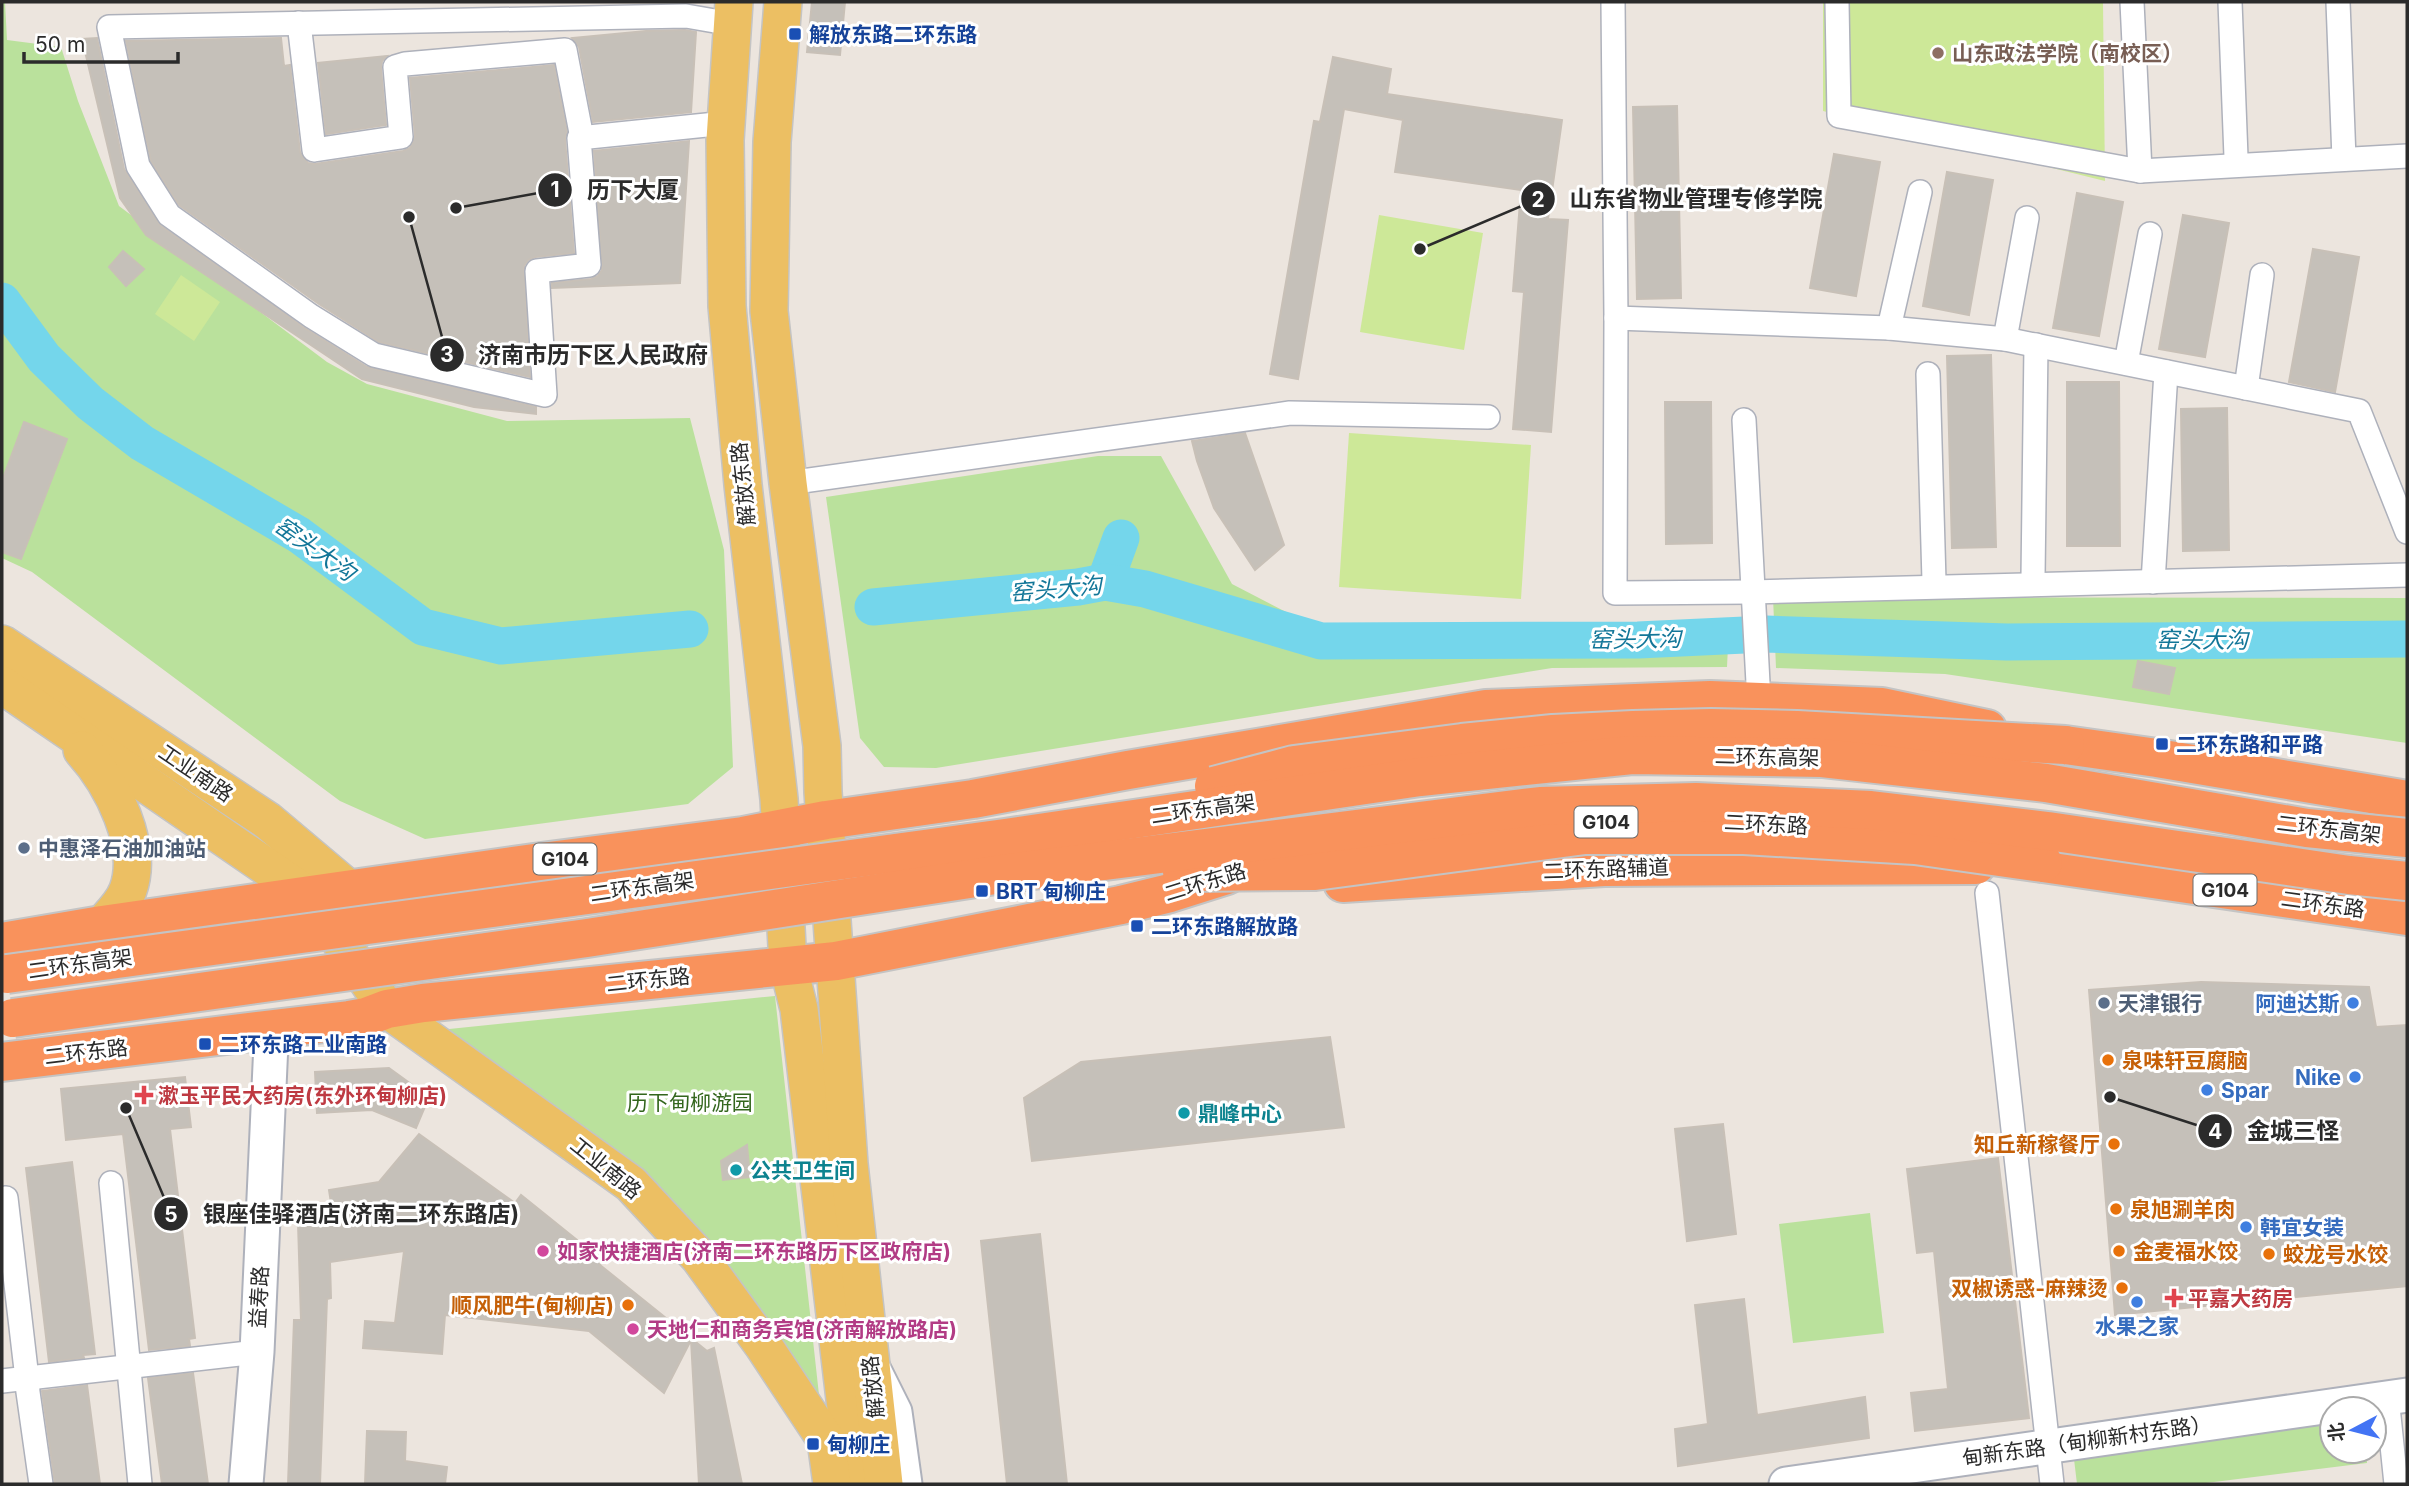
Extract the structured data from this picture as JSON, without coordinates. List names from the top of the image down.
{
  "streets": {
    "highway": [
      "二环东高架",
      "G104",
      "二环东路",
      "二环东路辅道"
    ],
    "main road": ["解放东路", "工业南路", "解放路"],
    "street": ["益寿路", "甸新东路（甸柳新村东路）"]
  },
  "crossings": [
    ["解放东路", "G104"],
    ["解放东路", "二环东路"],
    ["解放东路", "解放路"],
    ["工业南路", "G104"],
    ["工业南路", "二环东路"],
    ["工业南路", "解放路"],
    ["二环东路", "二环东路辅道"],
    ["二环东路", "益寿路"],
    ["二环东路", "解放路"]
  ],
  "water": ["窑头大沟"],
  "parks": ["历下甸柳游园"],
  "places": {
    "transit": [
      "解放东路二环东路",
      "二环东路和平路",
      "BRT 甸柳庄",
      "二环东路解放路",
      "二环东路工业南路",
      "甸柳庄"
    ],
    "other": [
      "山东政法学院（南校区）",
      "历下大厦",
      "济南市历下区人民政府",
      "山东省物业管理专修学院",
      "中惠泽石油加油站",
      "天津银行",
      "阿迪达斯",
      "泉味轩豆腐脑",
      "Nike",
      "Spar",
      "金城三怪",
      "银座佳驿酒店(济南二环东路店)",
      "鼎峰中心",
      "知丘新稼餐厅",
      "公共卫生间",
      "泉旭涮羊肉",
      "韩宜女装",
      "如家快捷酒店(济南二环东路历下区政府店)",
      "金麦福水饺",
      "蛟龙号水饺",
      "双椒诱惑-麻辣烫",
      "水果之家",
      "顺风肥牛(甸柳店)",
      "天地仁和商务宾馆(济南解放路店)"
    ],
    "health": ["漱玉平民大药房(东外环甸柳店)", "平嘉大药房"]
  },
  "scale_bar": "50 m",
  "north": "left"
}
